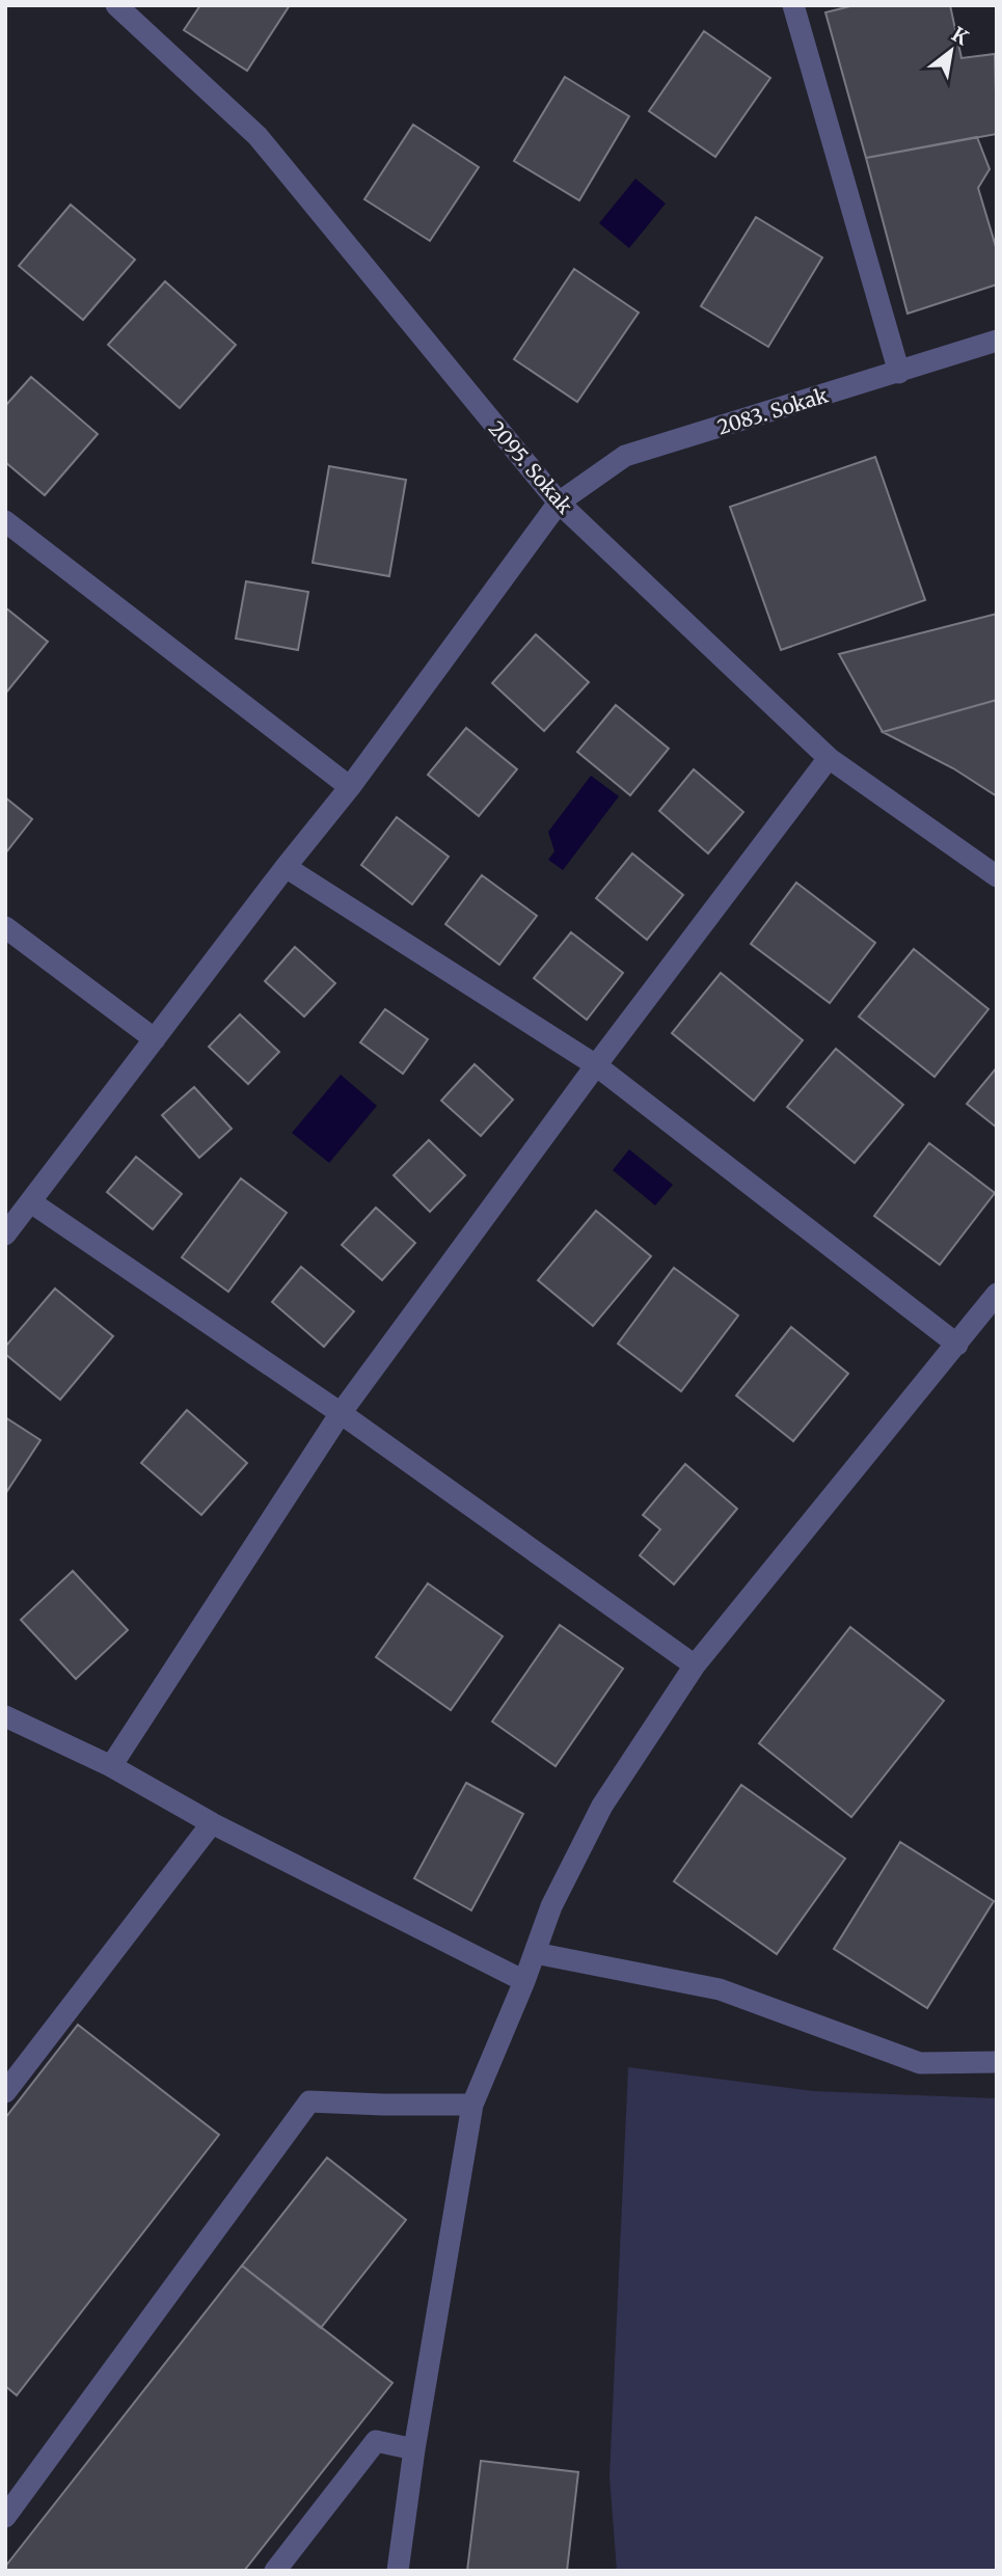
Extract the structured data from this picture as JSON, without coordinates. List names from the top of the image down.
{
  "streets": {
    "street": ["2083. Sokak", "2095. Sokak"]
  },
  "crossings": [
    ["2083. Sokak", "2095. Sokak"]
  ],
  "north": "top right"
}
